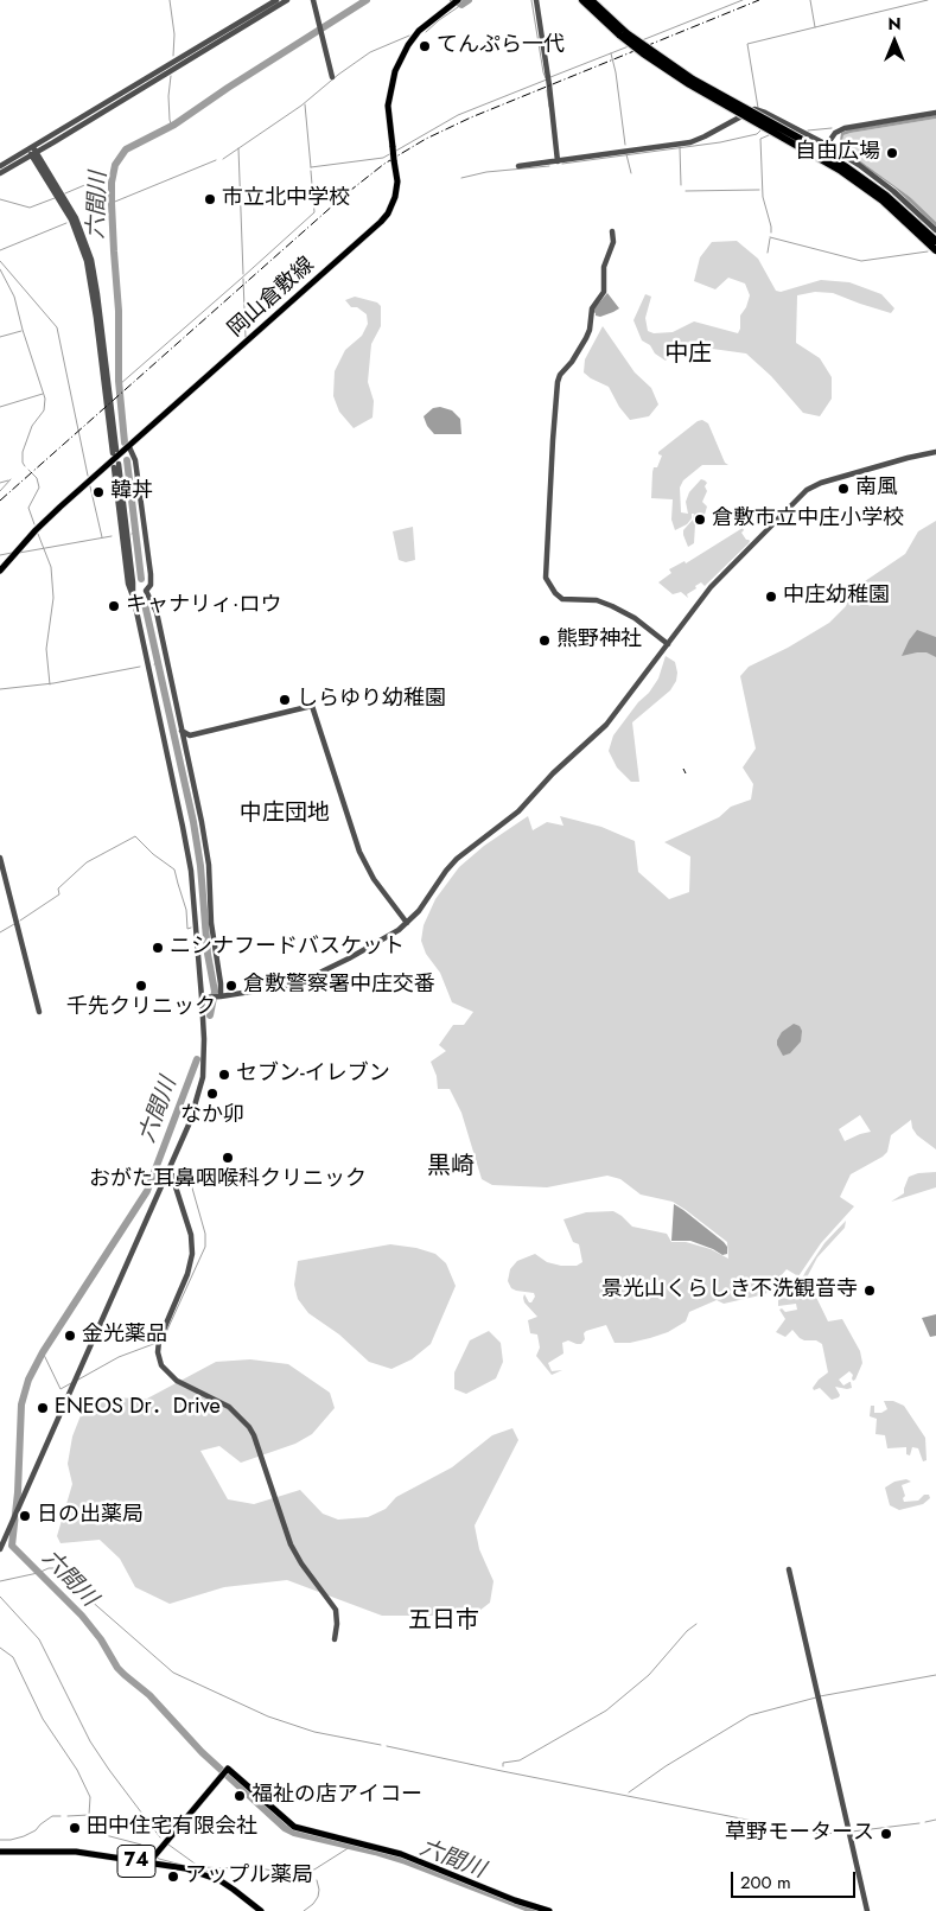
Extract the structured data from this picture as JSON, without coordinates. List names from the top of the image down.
{
  "streets": {
    "main road": ["岡山倉敷線", "74"]
  },
  "districts": [
    "中庄",
    "中庄団地",
    "黒崎",
    "五日市"
  ],
  "water": ["六間川"],
  "places": [
    "てんぷら一代",
    "自由広場",
    "市立北中学校",
    "南風",
    "韓丼",
    "倉敷市立中庄小学校",
    "中庄幼稚園",
    "キャナリィ·ロウ",
    "熊野神社",
    "しらゆり幼稚園",
    "ニシナフードバスケット",
    "千先クリニック",
    "倉敷警察署中庄交番",
    "セブン-イレブン",
    "なか卯",
    "おがた耳鼻咽喉科クリニック",
    "景光山くらしき不洗観音寺",
    "金光薬品",
    "ENEOS Dr．Drive",
    "日の出薬局",
    "福祉の店アイコー",
    "田中住宅有限会社",
    "草野モータース",
    "アップル薬局"
  ],
  "scale_bar": "200 m",
  "north": "top"
}
